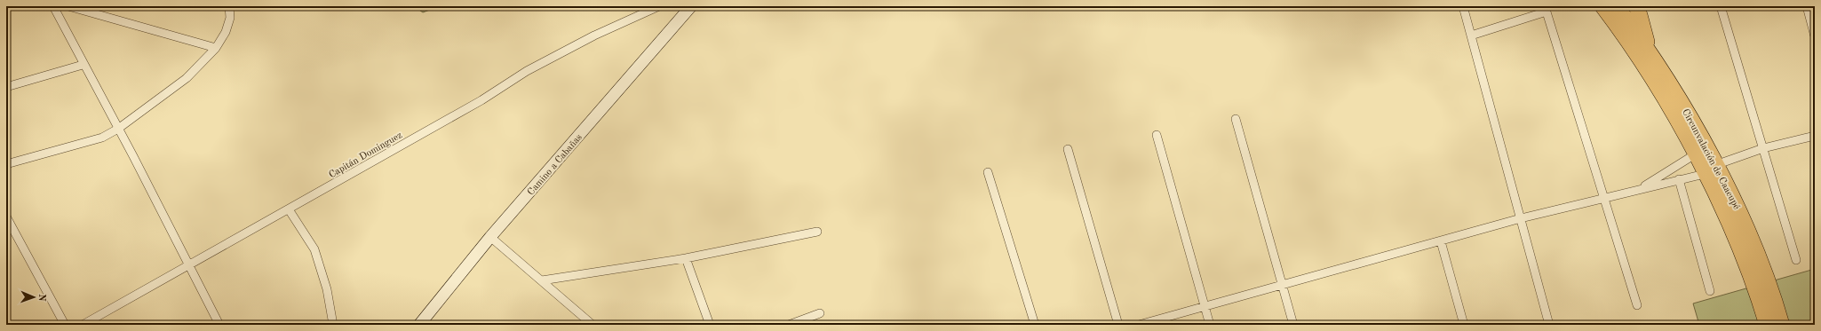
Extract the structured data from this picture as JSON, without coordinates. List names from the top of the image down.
{
  "streets": {
    "highway": ["Circunvalación de Caacupé"],
    "street": ["Capitán Dominguez", "Camino a Cabañas"]
  },
  "north": "right"
}
